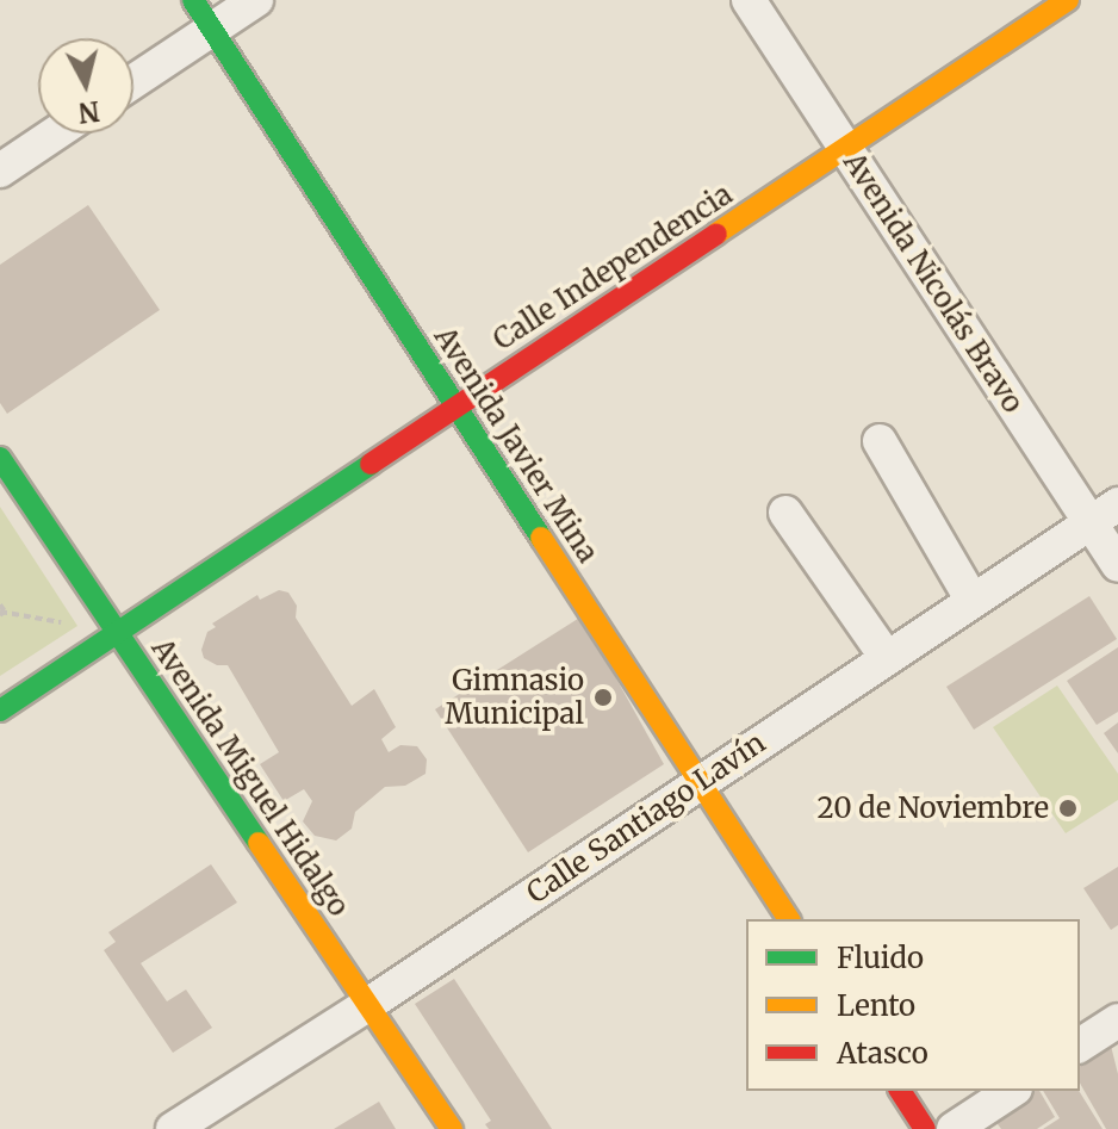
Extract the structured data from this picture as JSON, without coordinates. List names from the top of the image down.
{
  "streets": {
    "main road": ["Calle Independencia", "Avenida Javier Mina", "Avenida Miguel Hidalgo"],
    "street": ["Avenida Nicolás Bravo", "Calle Santiago Lavín"]
  },
  "crossings": [
    ["Calle Independencia", "Avenida Nicolás Bravo"],
    ["Calle Independencia", "Avenida Javier Mina"],
    ["Calle Independencia", "Avenida Miguel Hidalgo"],
    ["Avenida Nicolás Bravo", "Calle Santiago Lavín"],
    ["Avenida Javier Mina", "Calle Santiago Lavín"],
    ["Avenida Miguel Hidalgo", "Calle Santiago Lavín"]
  ],
  "places": ["Gimnasio Municipal", "20 de Noviembre"],
  "legend": ["Fluido", "Lento", "Atasco"],
  "north": "bottom"
}
